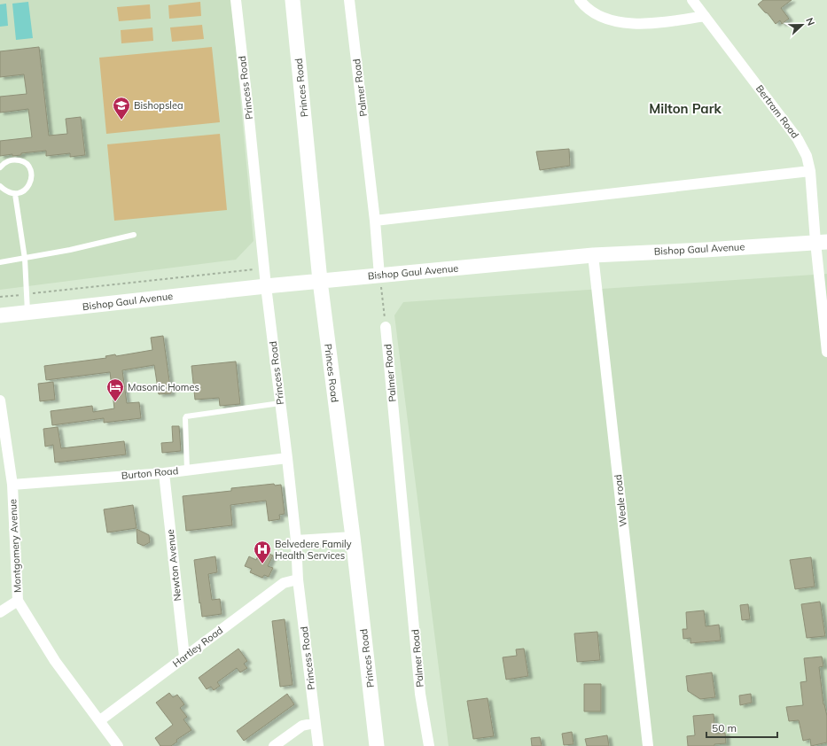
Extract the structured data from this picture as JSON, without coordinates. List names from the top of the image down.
{
  "streets": {
    "main road": ["Princes Road", "Bishop Gaul Avenue"],
    "street": [
      "Princess Road",
      "Palmer Road",
      "Bertram Road",
      "Burton Road",
      "Weale road",
      "Montgomery Avenue",
      "Newton Avenue",
      "Hartley Road"
    ]
  },
  "crossings": [
    ["Princess Road", "Bishop Gaul Avenue"],
    ["Princess Road", "Burton Road"],
    ["Princess Road", "Hartley Road"],
    ["Princes Road", "Bishop Gaul Avenue"],
    ["Palmer Road", "Bishop Gaul Avenue"],
    ["Bertram Road", "Bishop Gaul Avenue"],
    ["Bishop Gaul Avenue", "Weale road"],
    ["Burton Road", "Montgomery Avenue"],
    ["Burton Road", "Newton Avenue"],
    ["Montgomery Avenue", "Hartley Road"],
    ["Newton Avenue", "Hartley Road"]
  ],
  "districts": ["Milton Park"],
  "places": {
    "school or university": ["Bishopslea"],
    "hotel": ["Masonic Homes"],
    "hospital": ["Belvedere Family Health Services"]
  },
  "scale_bar": "50 m",
  "north": "right"
}
